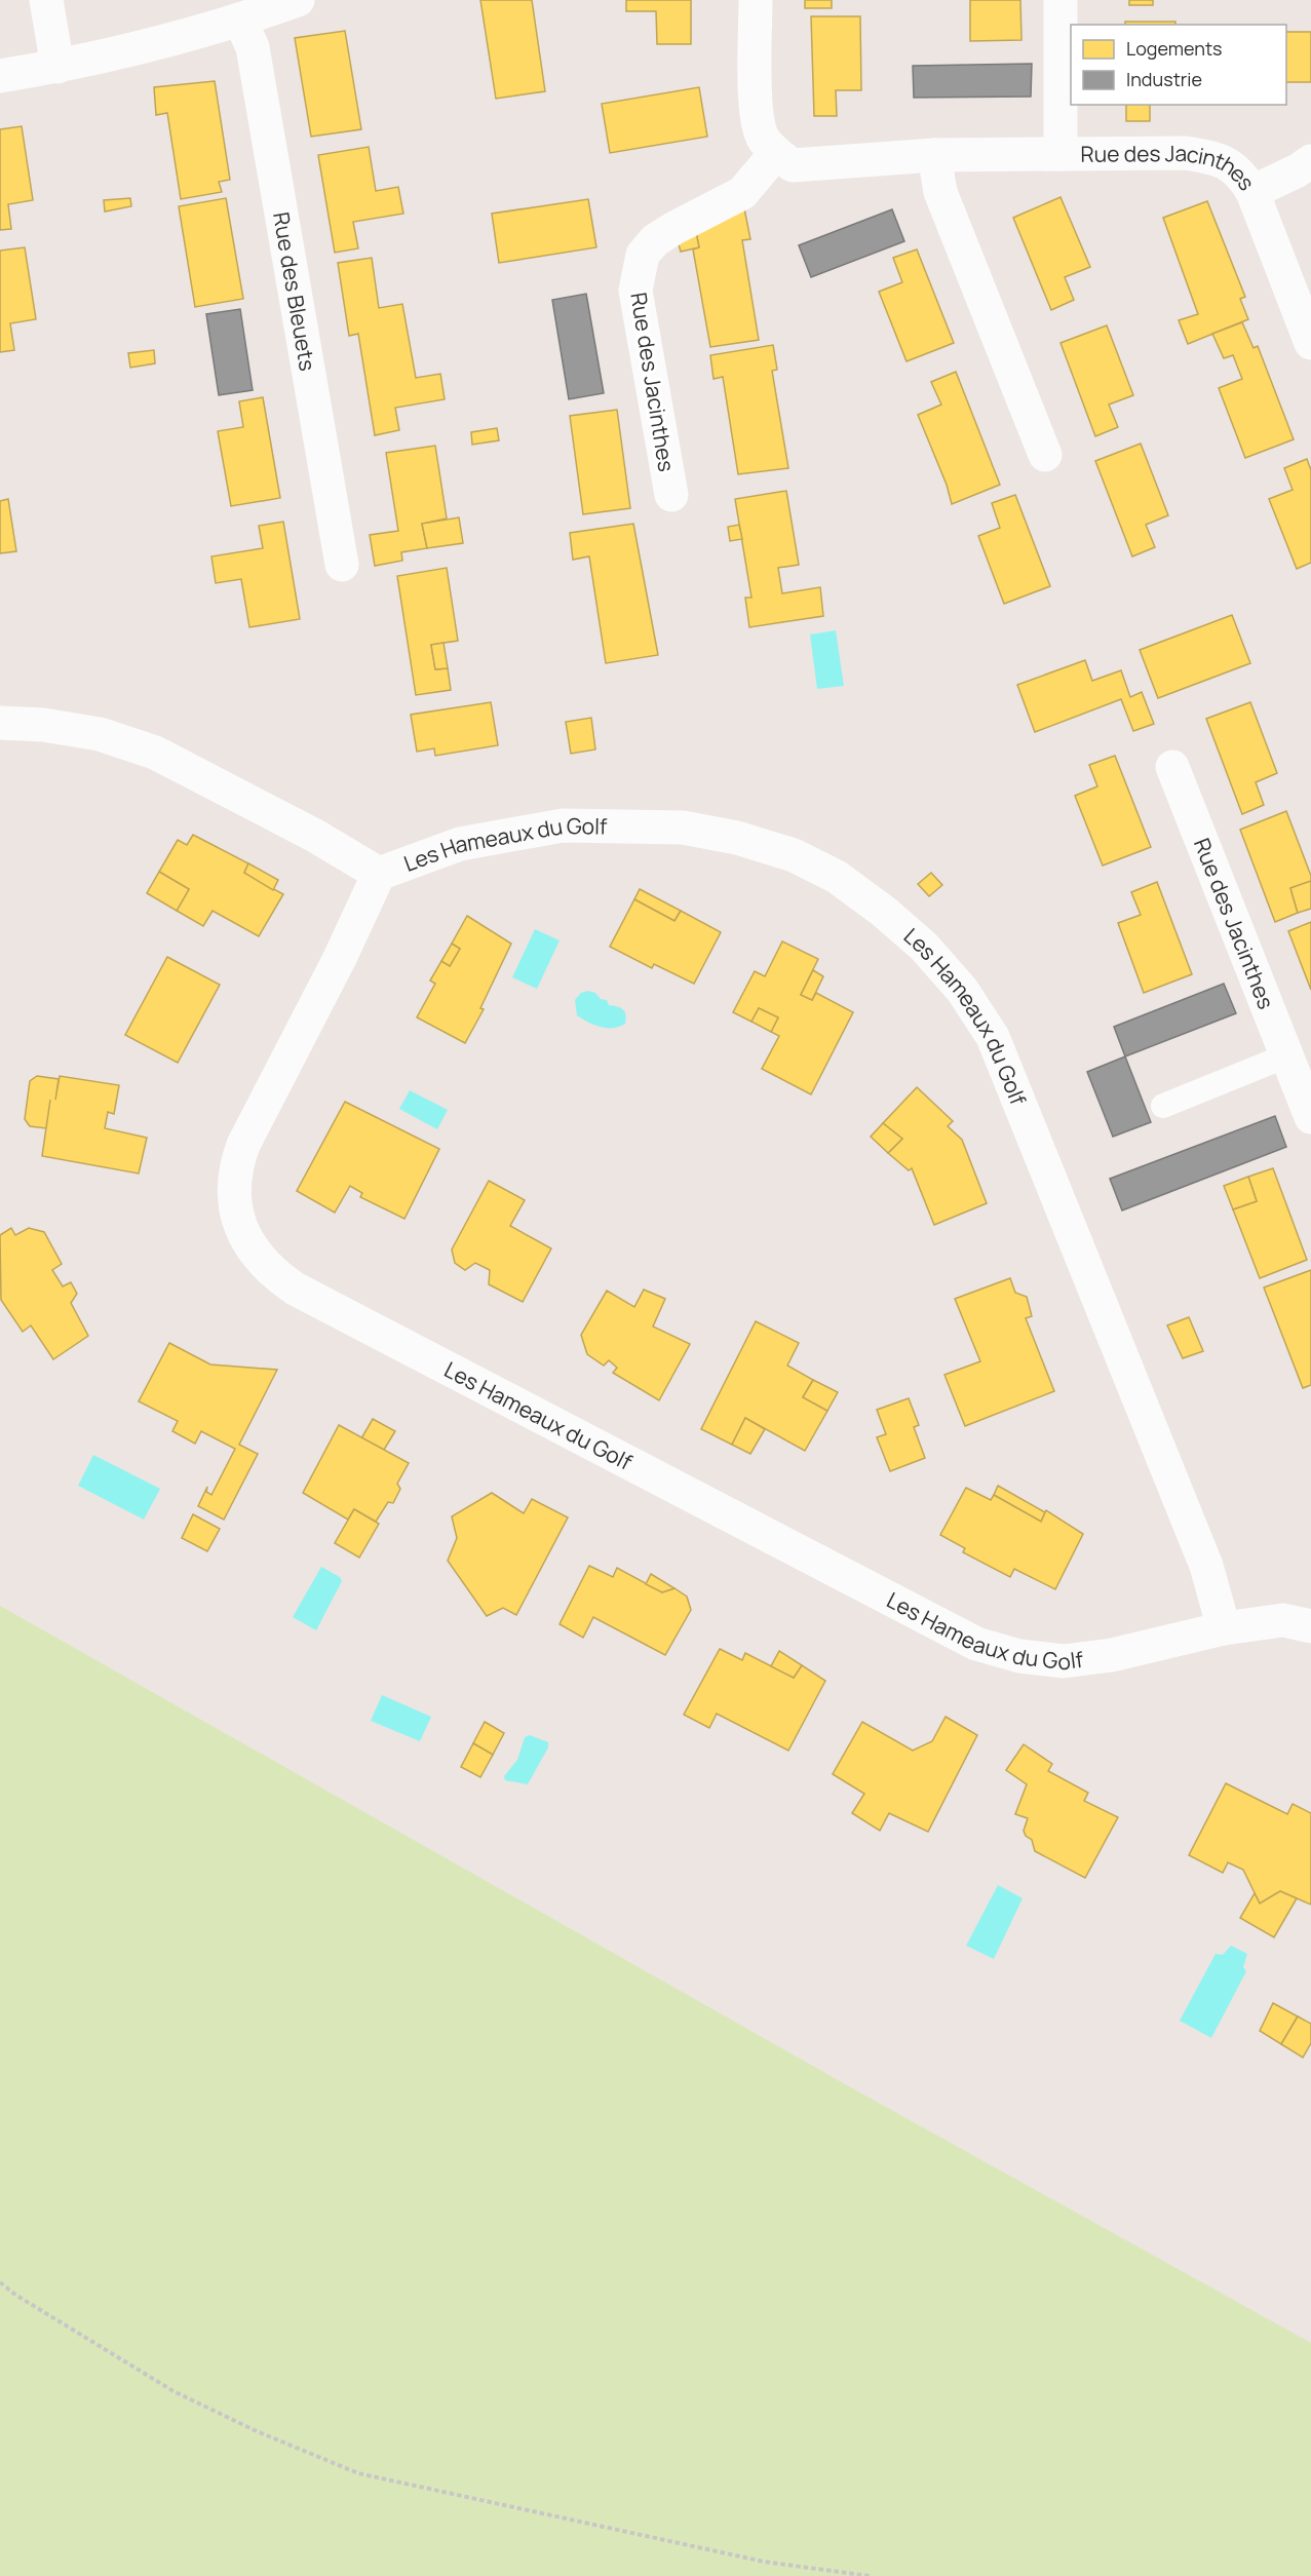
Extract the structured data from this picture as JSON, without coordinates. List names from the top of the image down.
{
  "streets": {
    "street": ["Rue des Jacinthes", "Rue des Bleuets", "Les Hameaux du Golf"]
  },
  "legend": ["Logements", "Industrie"]
}
